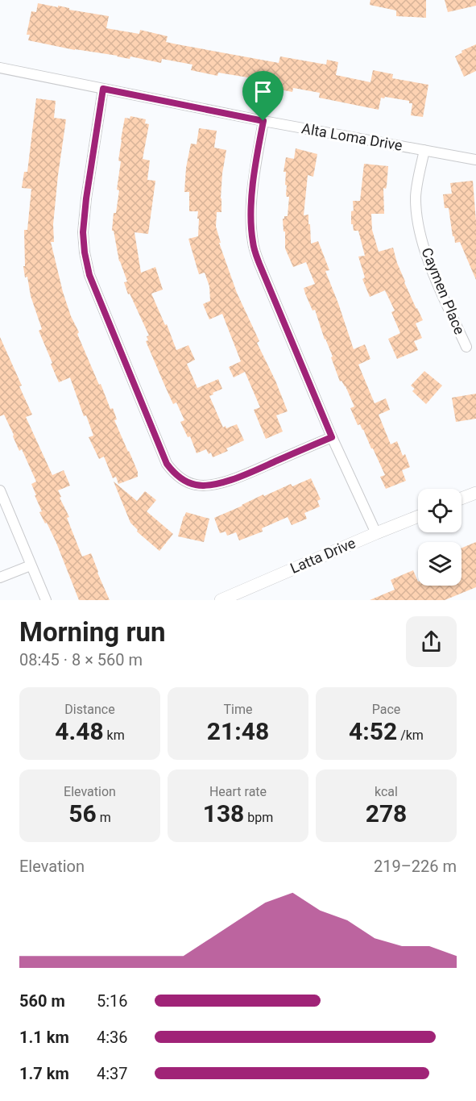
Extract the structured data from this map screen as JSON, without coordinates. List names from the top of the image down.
{
  "streets": {
    "street": ["Alta Loma Drive", "Caymen Place", "Latta Drive"]
  },
  "crossings": [
    ["Alta Loma Drive", "Caymen Place"]
  ],
  "page": {
    "heading": ["Morning run", "08:45 · 8 × 560 m"],
    "stats": [
      ["Distance", "4.48 km"],
      ["Time", "21:48"],
      ["Pace", "4:52 /km"],
      ["Elevation", "56 m"],
      ["Heart rate", "138 bpm"],
      ["kcal", "278"]
    ],
    "chart": ["Elevation", "219–226 m"],
    "list": [
      {
        "name": "560 m",
        "note": "5:16"
      },
      {
        "name": "1.1 km",
        "note": "4:36"
      },
      {
        "name": "1.7 km",
        "note": "4:37"
      }
    ]
  }
}
